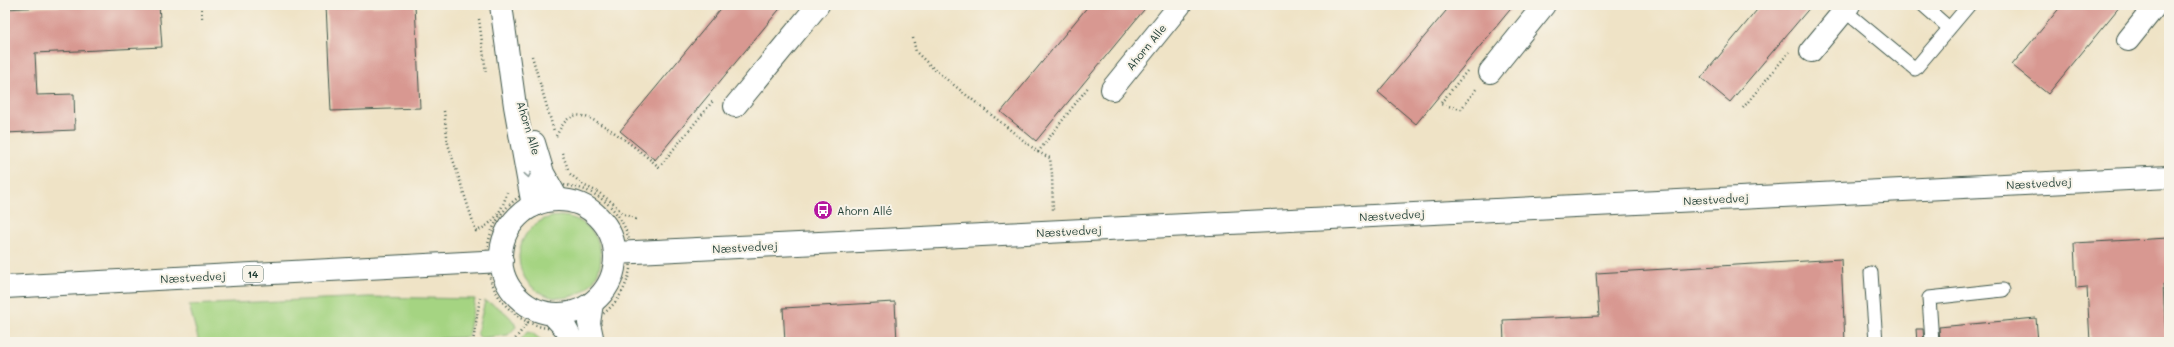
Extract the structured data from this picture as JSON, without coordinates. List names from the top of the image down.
{
  "streets": {
    "main road": ["Ahorn Alle", "Næstvedvej", "14"]
  },
  "places": {
    "bus stop": ["Ahorn Allé"]
  }
}
